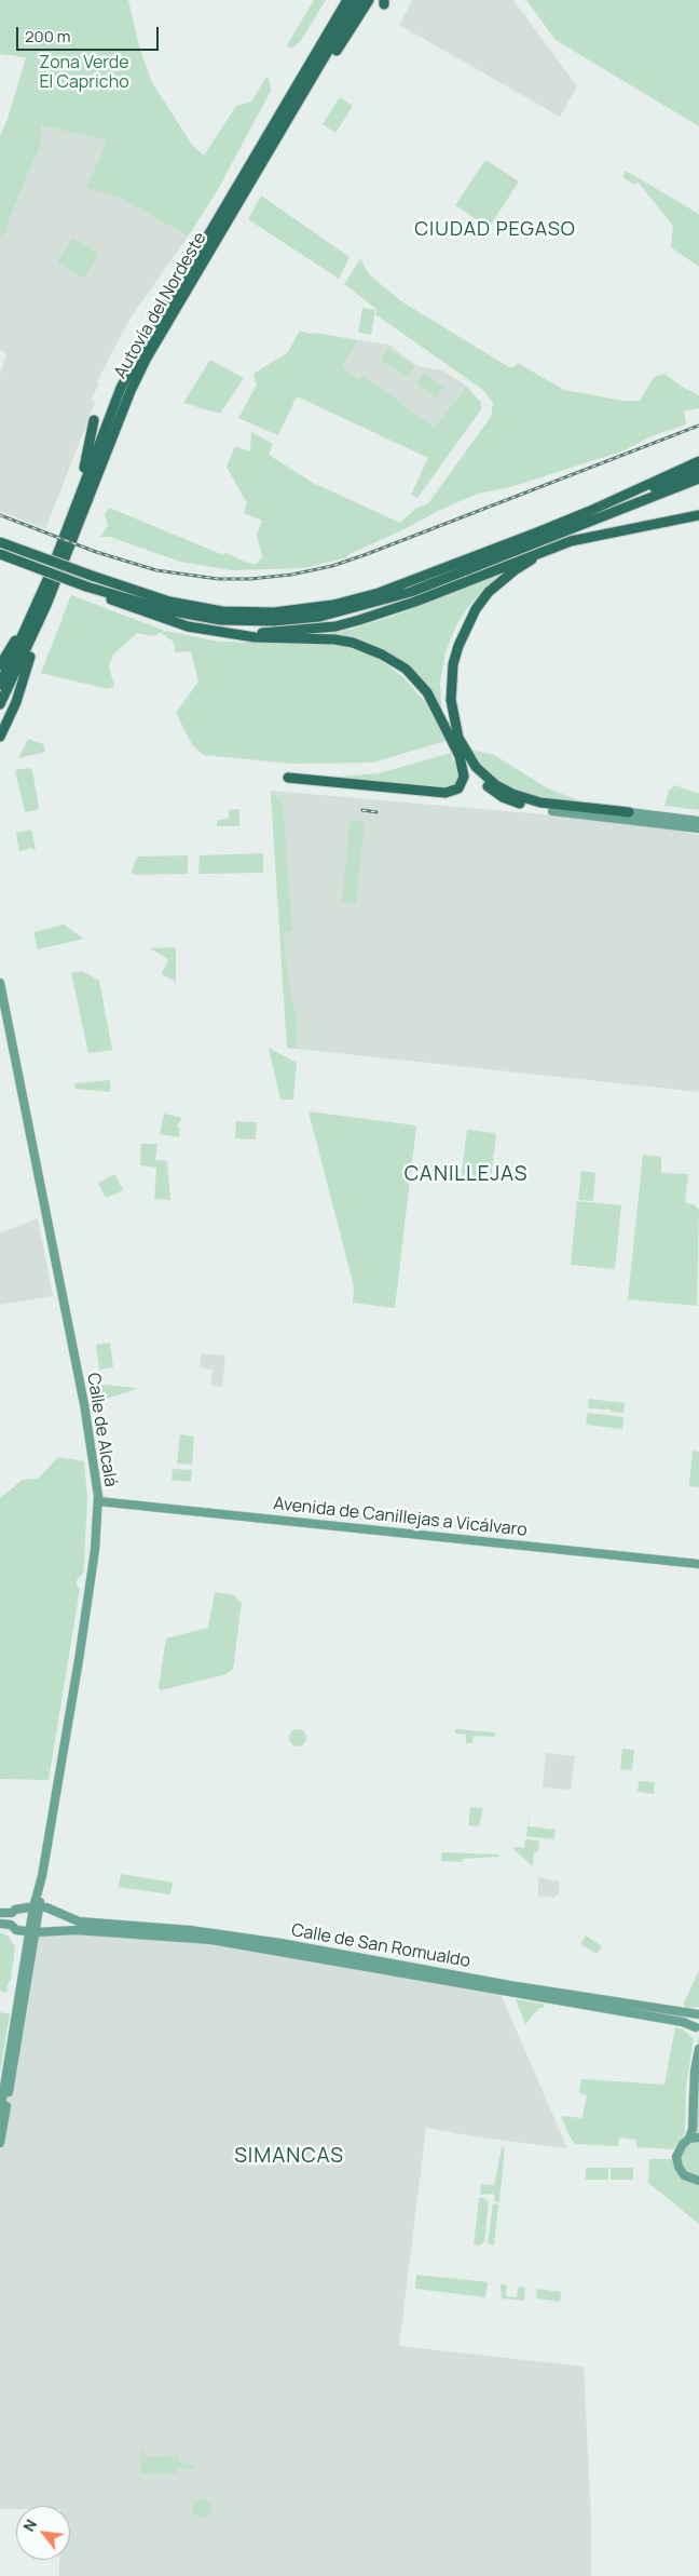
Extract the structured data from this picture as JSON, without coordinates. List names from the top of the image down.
{
  "streets": {
    "highway": ["Autovía del Nordeste"],
    "main road": ["Calle de Alcalá", "Avenida de Canillejas a Vicálvaro", "Calle de San Romualdo"]
  },
  "crossings": [
    ["Calle de Alcalá", "Avenida de Canillejas a Vicálvaro"],
    ["Calle de Alcalá", "Calle de San Romualdo"]
  ],
  "districts": ["CIUDAD PEGASO", "CANILLEJAS", "SIMANCAS"],
  "parks": ["Zona Verde El Capricho"],
  "scale_bar": "200 m",
  "north": "top left"
}
